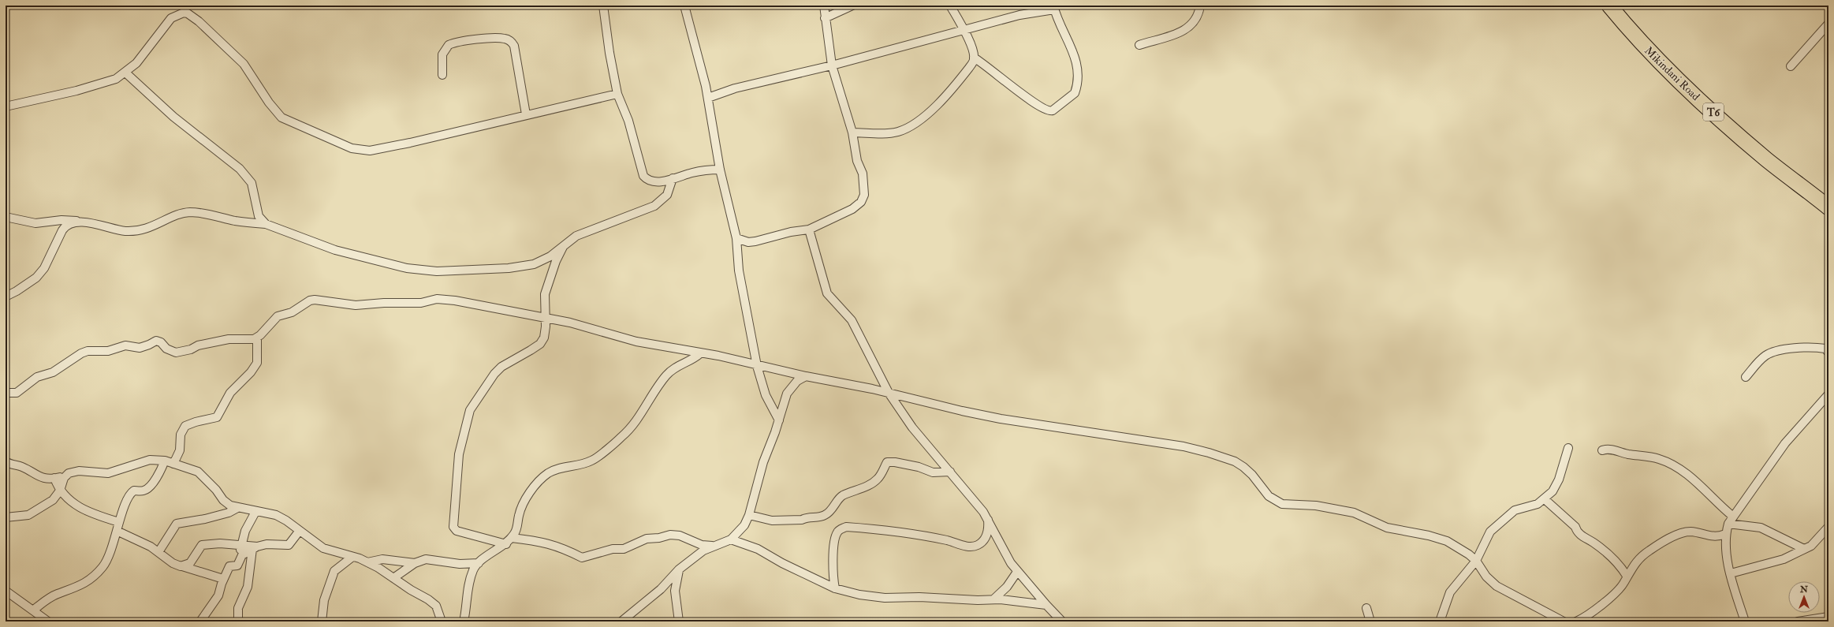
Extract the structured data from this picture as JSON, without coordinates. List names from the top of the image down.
{
  "streets": {
    "highway": ["Mikindani Road", "T6"]
  },
  "north": "top"
}
